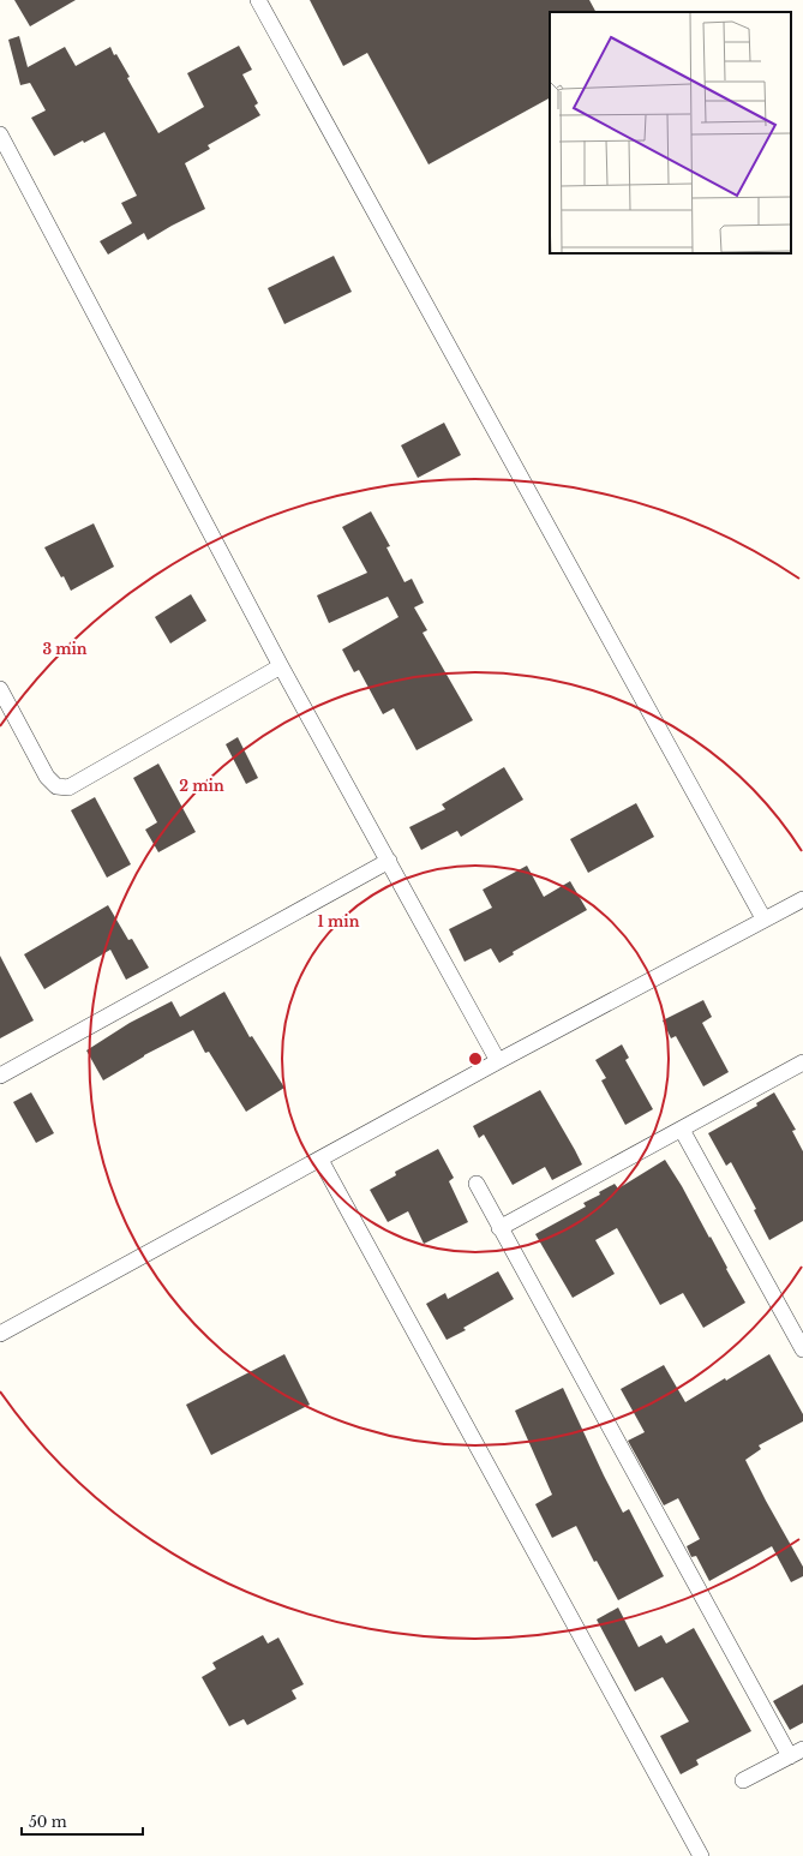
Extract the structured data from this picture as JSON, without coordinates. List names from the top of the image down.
{
  "scale_bar": "50 m",
  "rings": ["3 min", "2 min", "1 min"]
}
